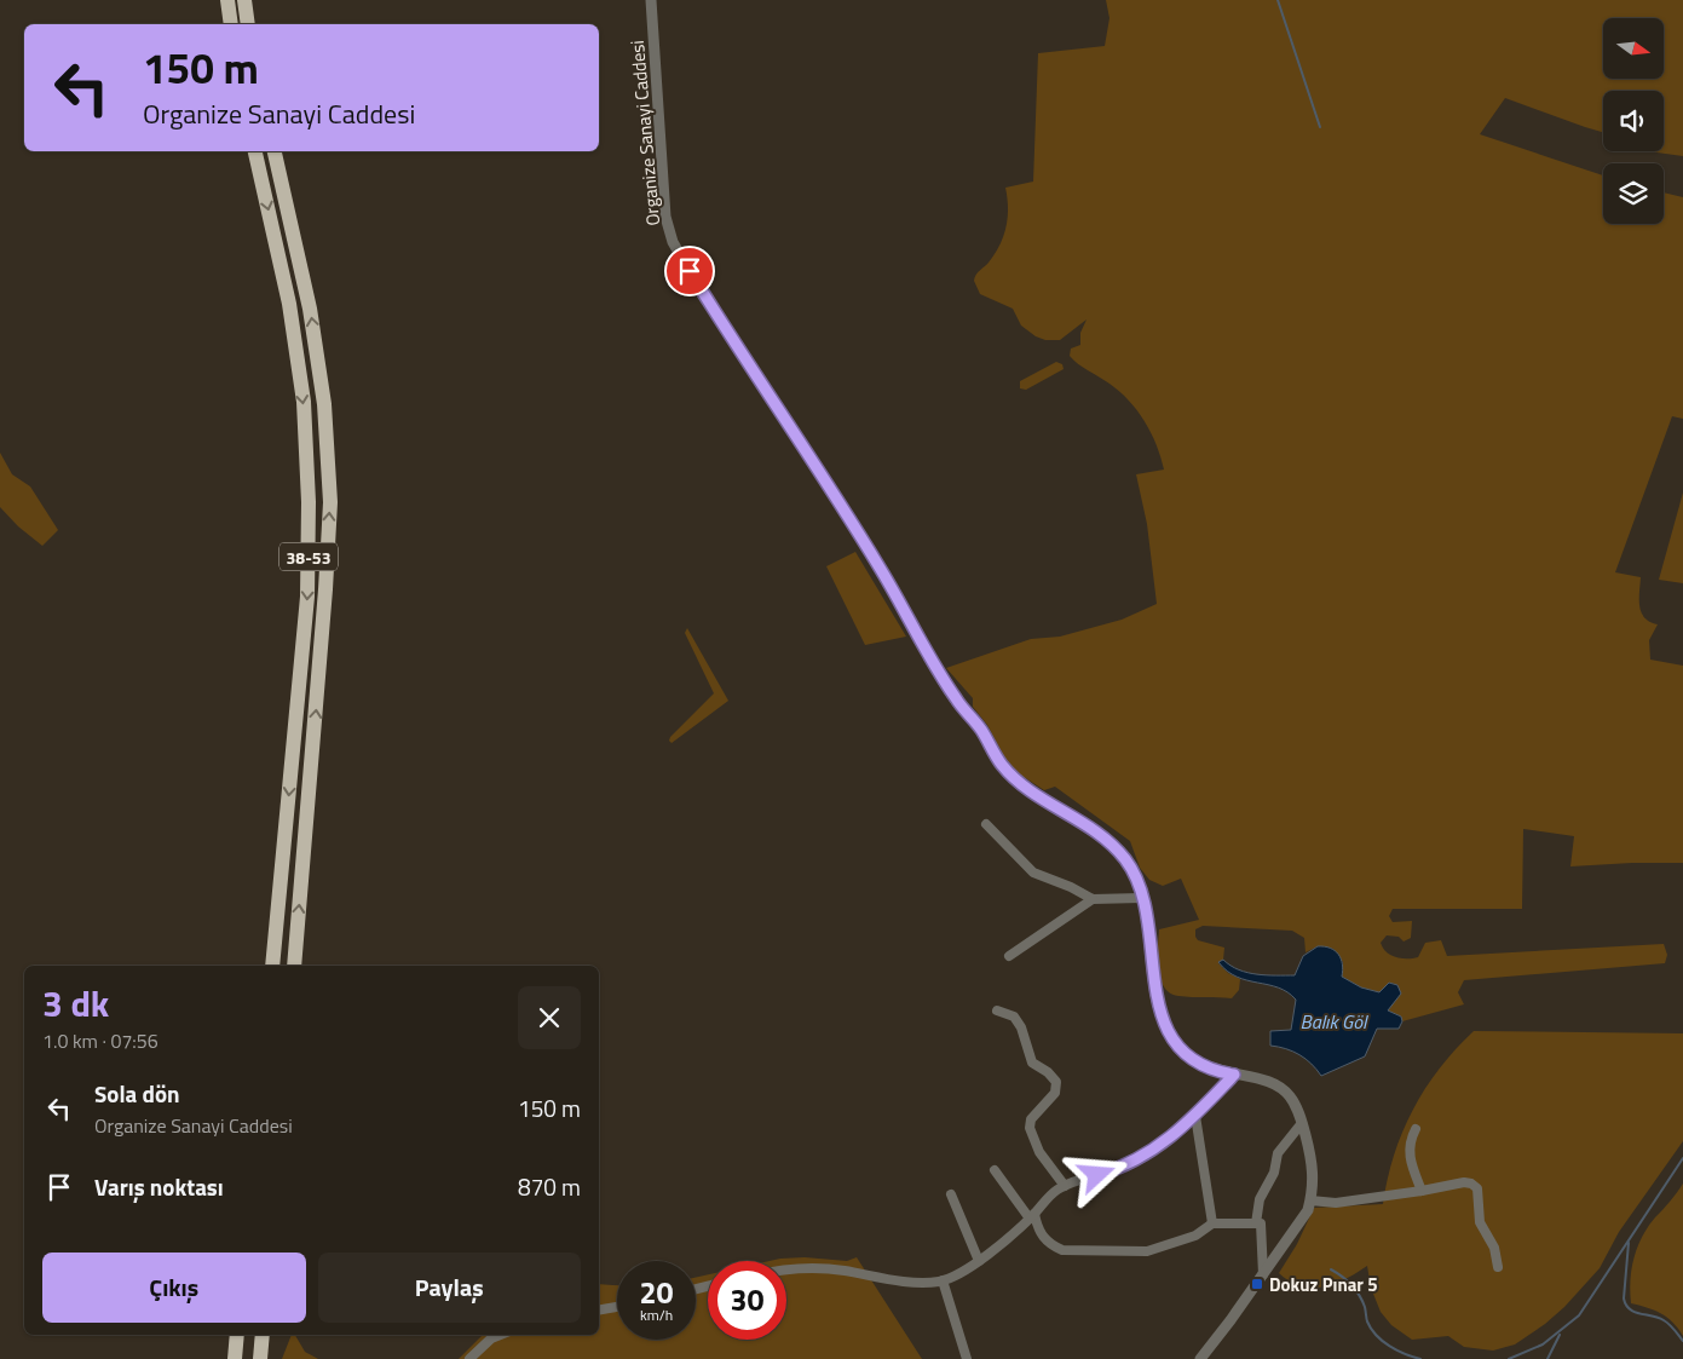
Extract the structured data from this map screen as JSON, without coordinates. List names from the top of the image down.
{
  "streets": {
    "highway": ["38-53"],
    "street": ["Organize Sanayi Caddesi"]
  },
  "water": ["Balık Göl"],
  "places": {
    "transit": ["Dokuz Pınar 5"]
  },
  "north": "right",
  "page": {
    "turn": ["150 m", "Organize Sanayi Caddesi"],
    "heading": ["3 dk", "1.0 km · 07:56"],
    "list": [
      {
        "name": "Sola dön",
        "note": "Organize Sanayi Caddesi",
        "value": "150 m"
      },
      {
        "name": "Varış noktası",
        "value": "870 m"
      }
    ],
    "buttons": ["Çıkış", "Paylaş"],
    "speed": "20 km/h",
    "limit": "30"
  }
}
